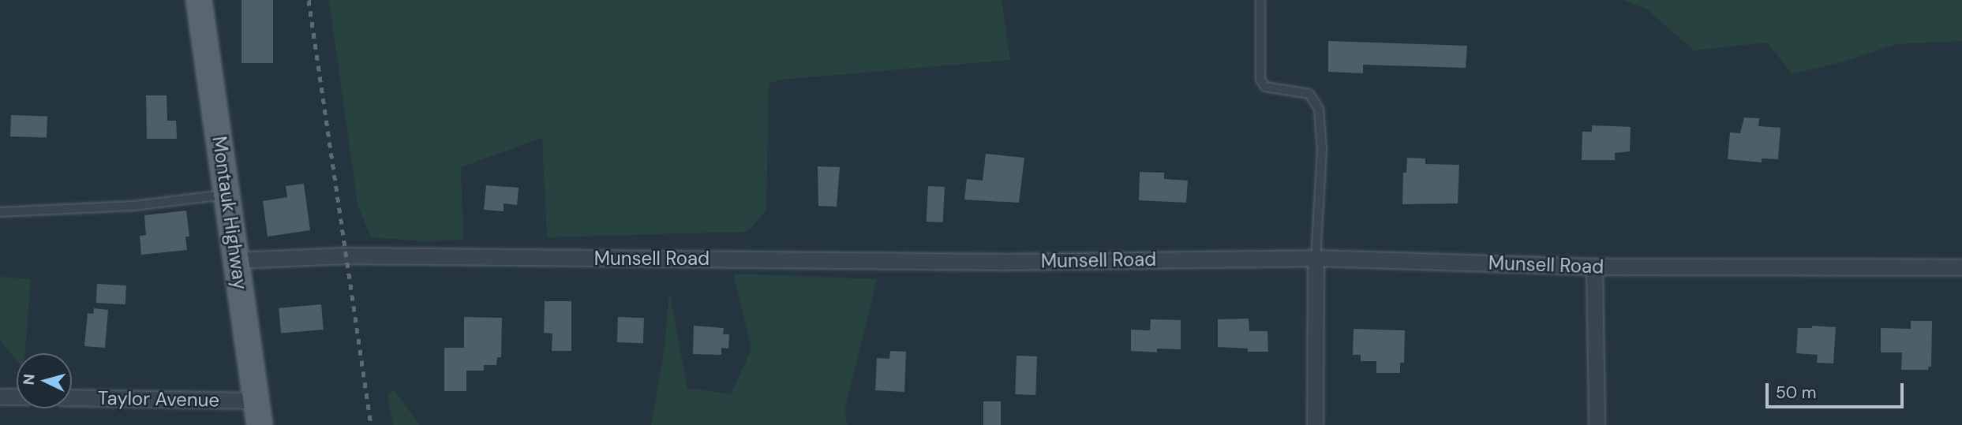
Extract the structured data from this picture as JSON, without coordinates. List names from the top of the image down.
{
  "streets": {
    "main road": ["Montauk Highway"],
    "street": ["Munsell Road", "Taylor Avenue"]
  },
  "crossings": [
    ["Montauk Highway", "Munsell Road"],
    ["Montauk Highway", "Taylor Avenue"]
  ],
  "scale_bar": "50 m",
  "north": "left"
}
